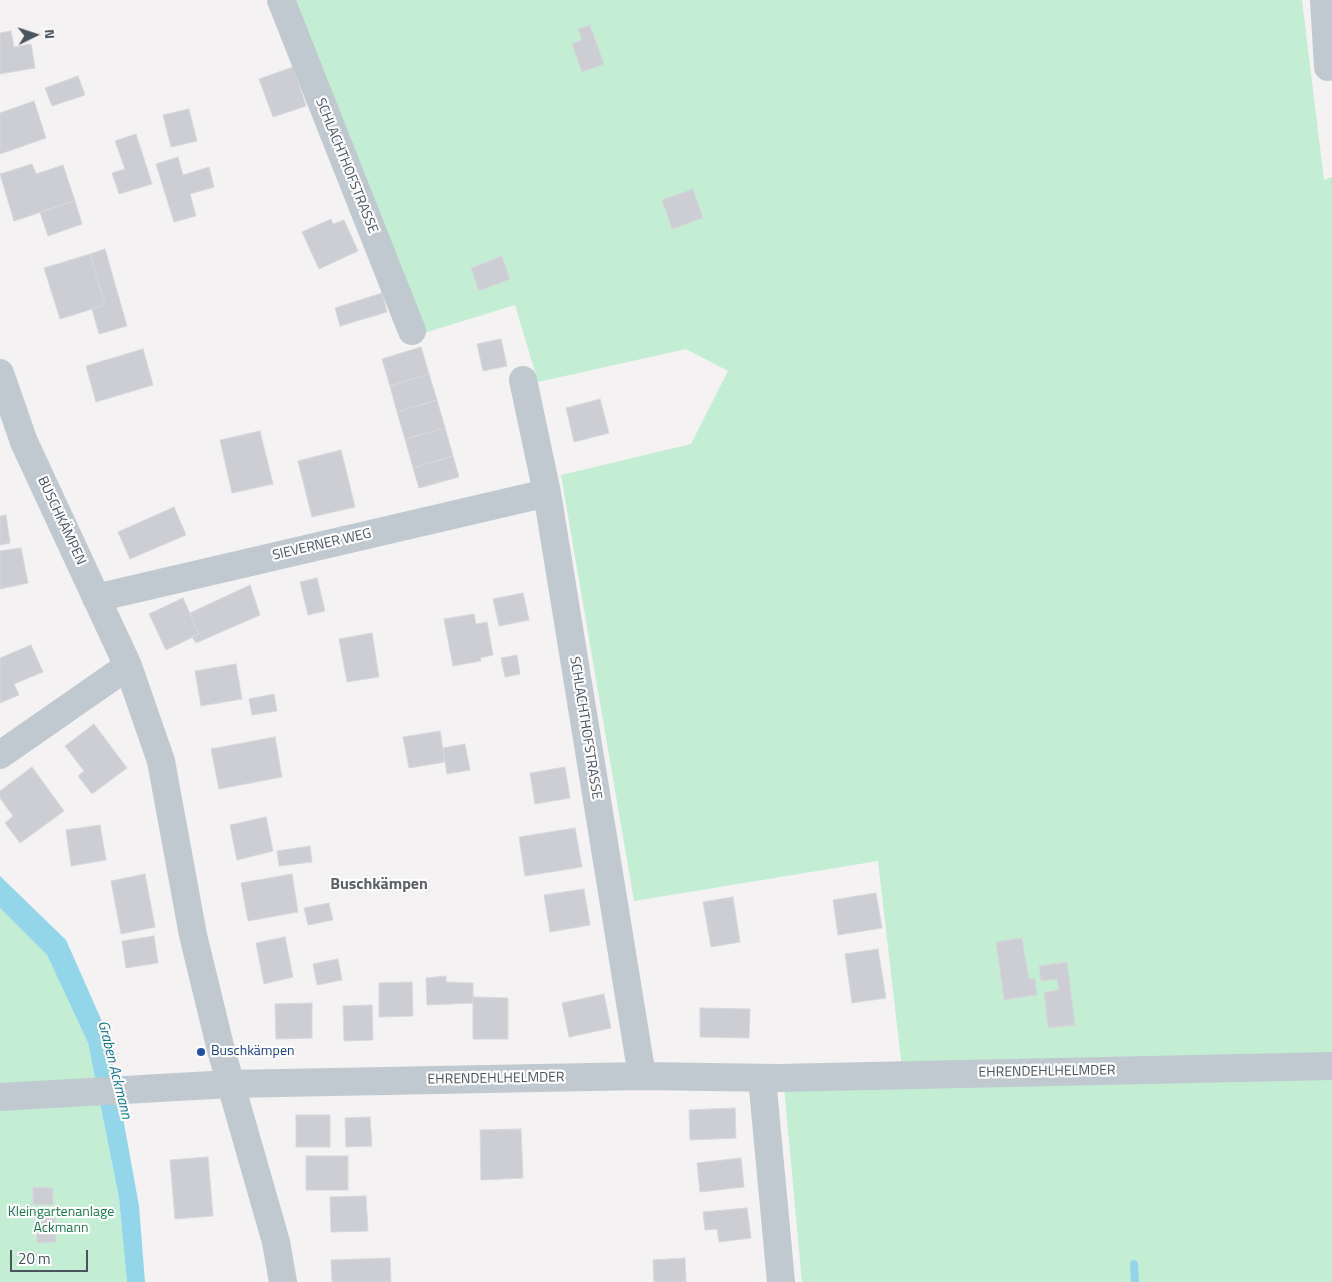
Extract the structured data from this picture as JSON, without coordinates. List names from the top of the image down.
{
  "streets": {
    "street": [
      "SCHLACHTHOFSTRASSE",
      "BUSCHKÄMPEN",
      "SIEVERNER WEG",
      "EHRENDEHLHELMDER"
    ]
  },
  "crossings": [
    ["SCHLACHTHOFSTRASSE", "SIEVERNER WEG"],
    ["SCHLACHTHOFSTRASSE", "EHRENDEHLHELMDER"],
    ["BUSCHKÄMPEN", "SIEVERNER WEG"],
    ["BUSCHKÄMPEN", "EHRENDEHLHELMDER"]
  ],
  "districts": ["Buschkämpen"],
  "water": ["Graben Ackmann"],
  "parks": ["Kleingartenanlage Ackmann"],
  "places": ["Buschkämpen"],
  "scale_bar": "20 m",
  "north": "right"
}
